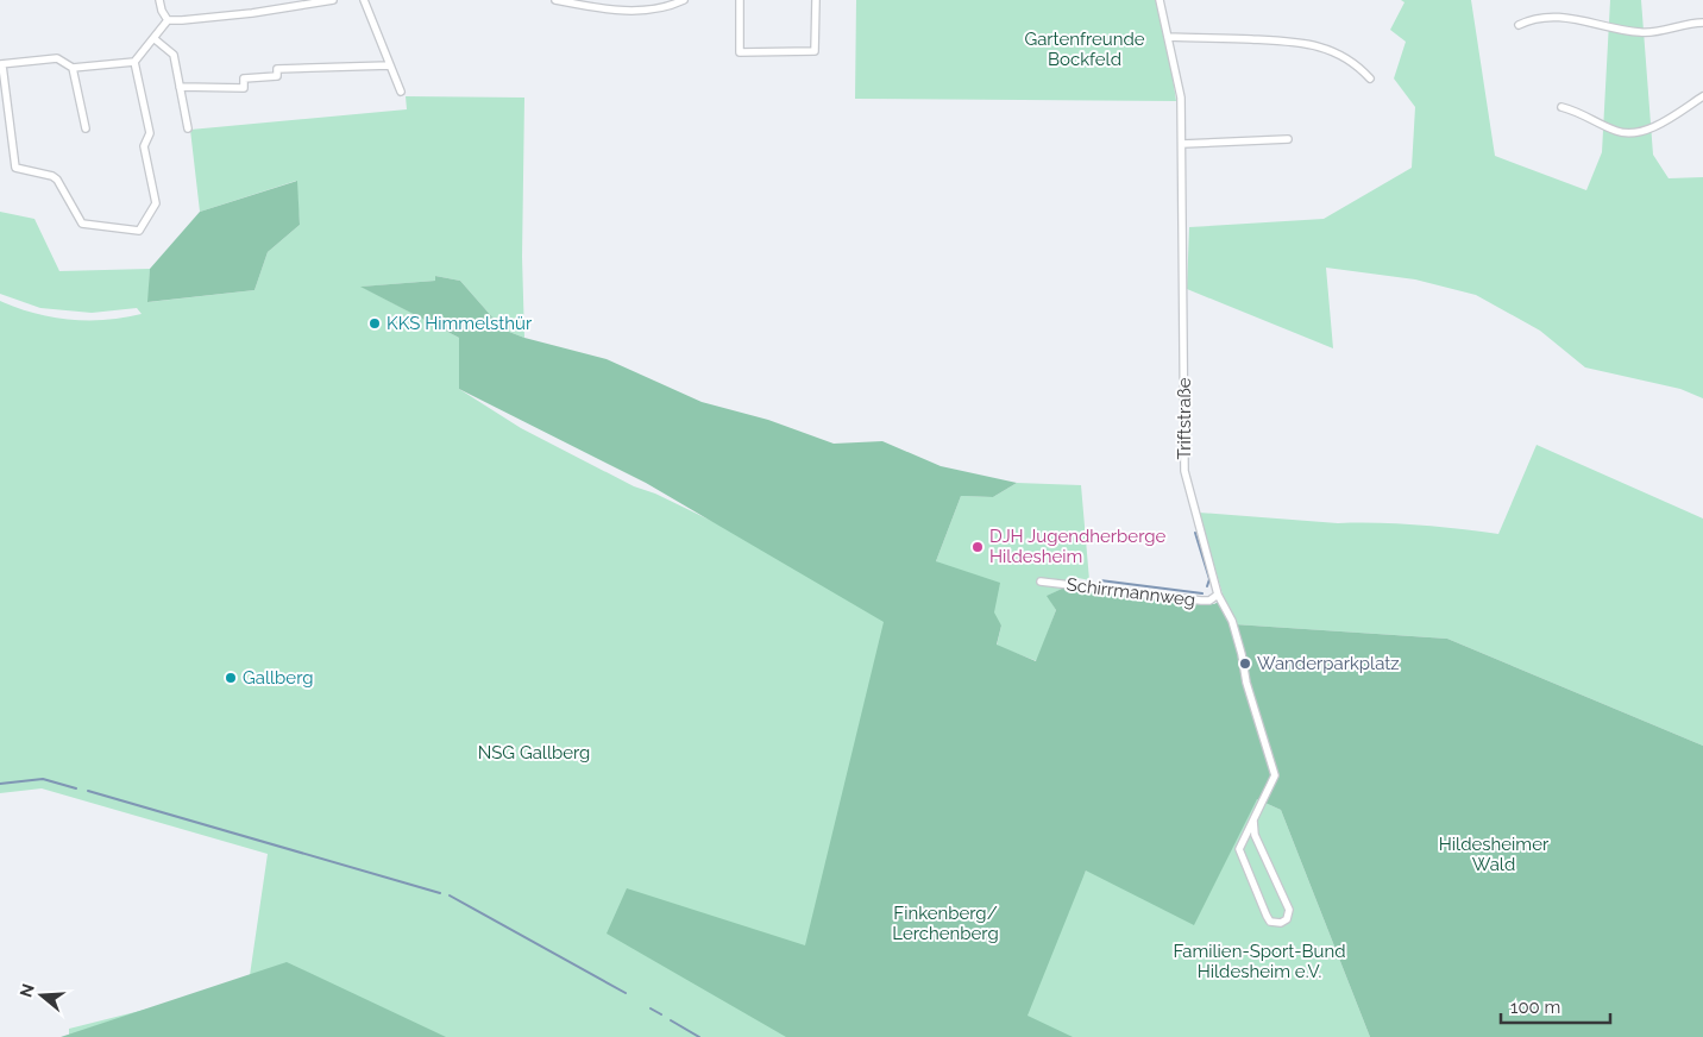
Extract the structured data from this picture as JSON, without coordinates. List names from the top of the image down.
{
  "streets": {
    "street": ["Triftstraße", "Schirrmannweg"]
  },
  "crossings": [
    ["Triftstraße", "Schirrmannweg"]
  ],
  "parks": [
    "Gartenfreunde Bockfeld",
    "NSG Gallberg",
    "Hildesheimer Wald",
    "Finkenberg/ Lerchenberg",
    "Familien-Sport-Bund Hildesheim e.V."
  ],
  "places": [
    "KKS Himmelsthür",
    "DJH Jugendherberge Hildesheim",
    "Wanderparkplatz",
    "Gallberg"
  ],
  "scale_bar": "100 m",
  "north": "left"
}
